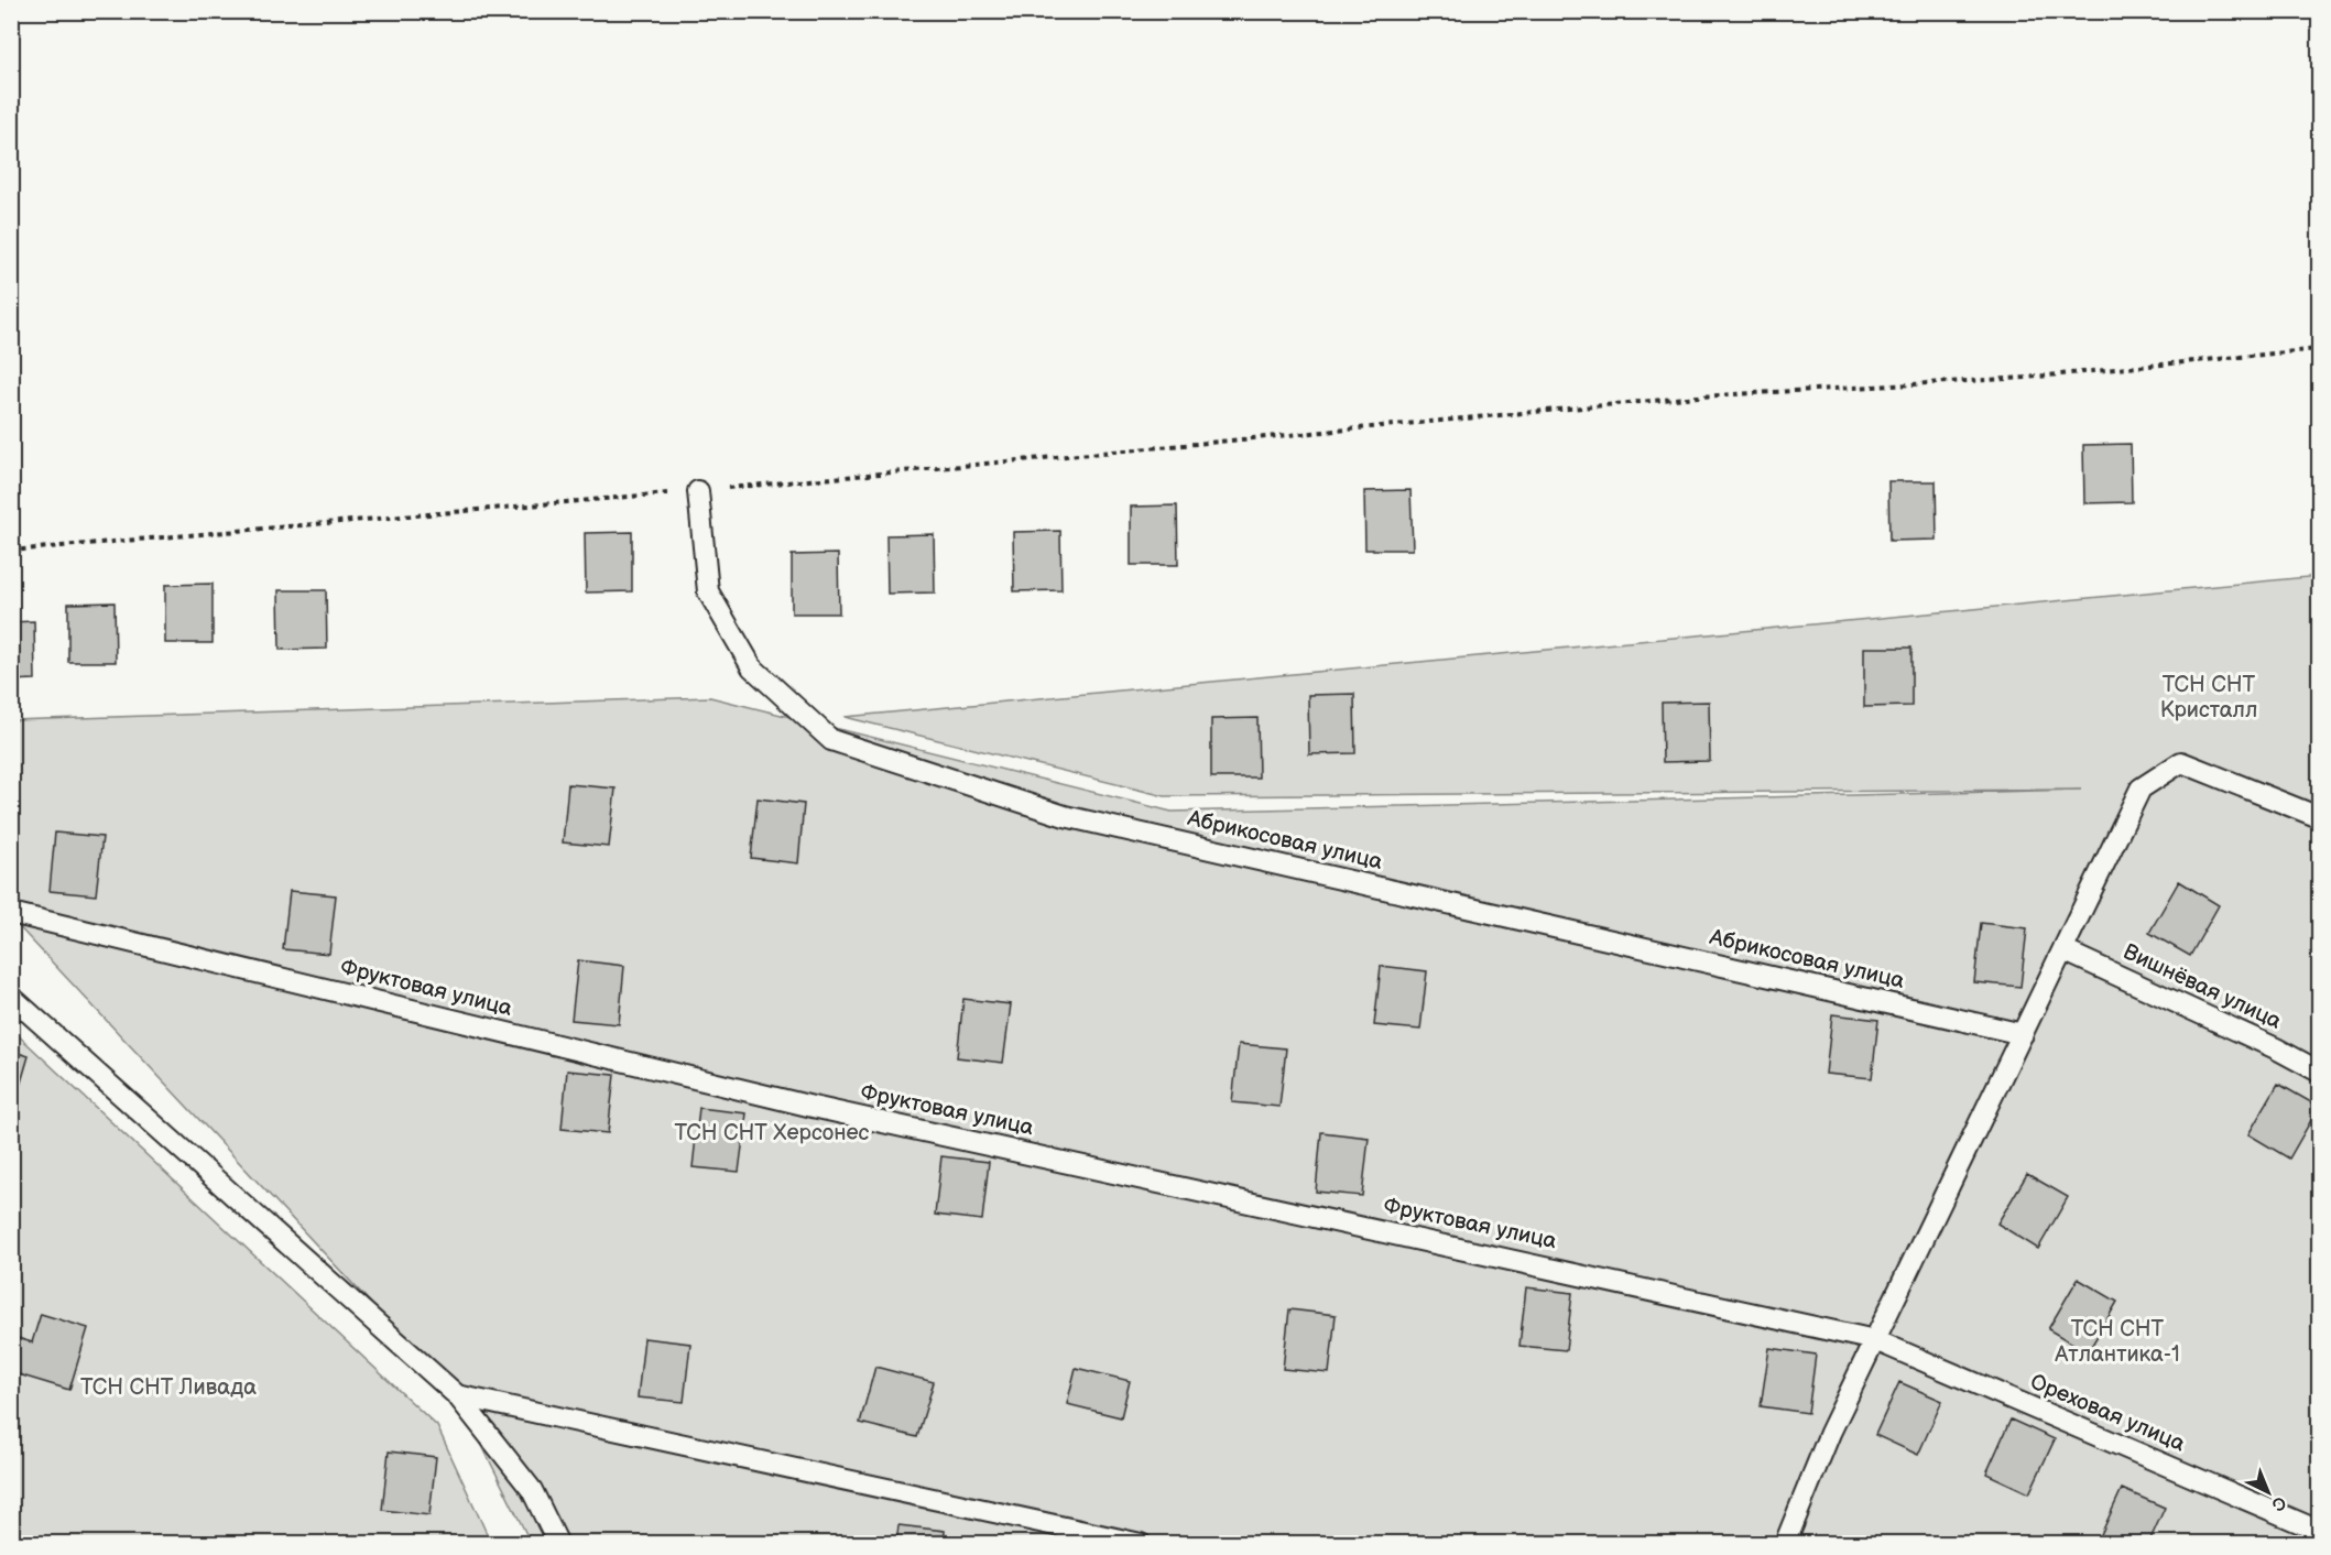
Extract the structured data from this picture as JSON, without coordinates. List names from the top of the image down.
{
  "streets": {
    "lane": [
      "Абрикосовая улица",
      "Вишнёвая улица",
      "Фруктовая улица",
      "Ореховая улица"
    ]
  },
  "crossings": [
    ["Фруктовая улица", "Ореховая улица"]
  ],
  "parks": [
    "ТСН СНТ Кристалл",
    "ТСН СНТ Херсонес",
    "ТСН СНТ Атлантика-1",
    "ТСН СНТ Ливада"
  ],
  "north": "bottom right"
}
